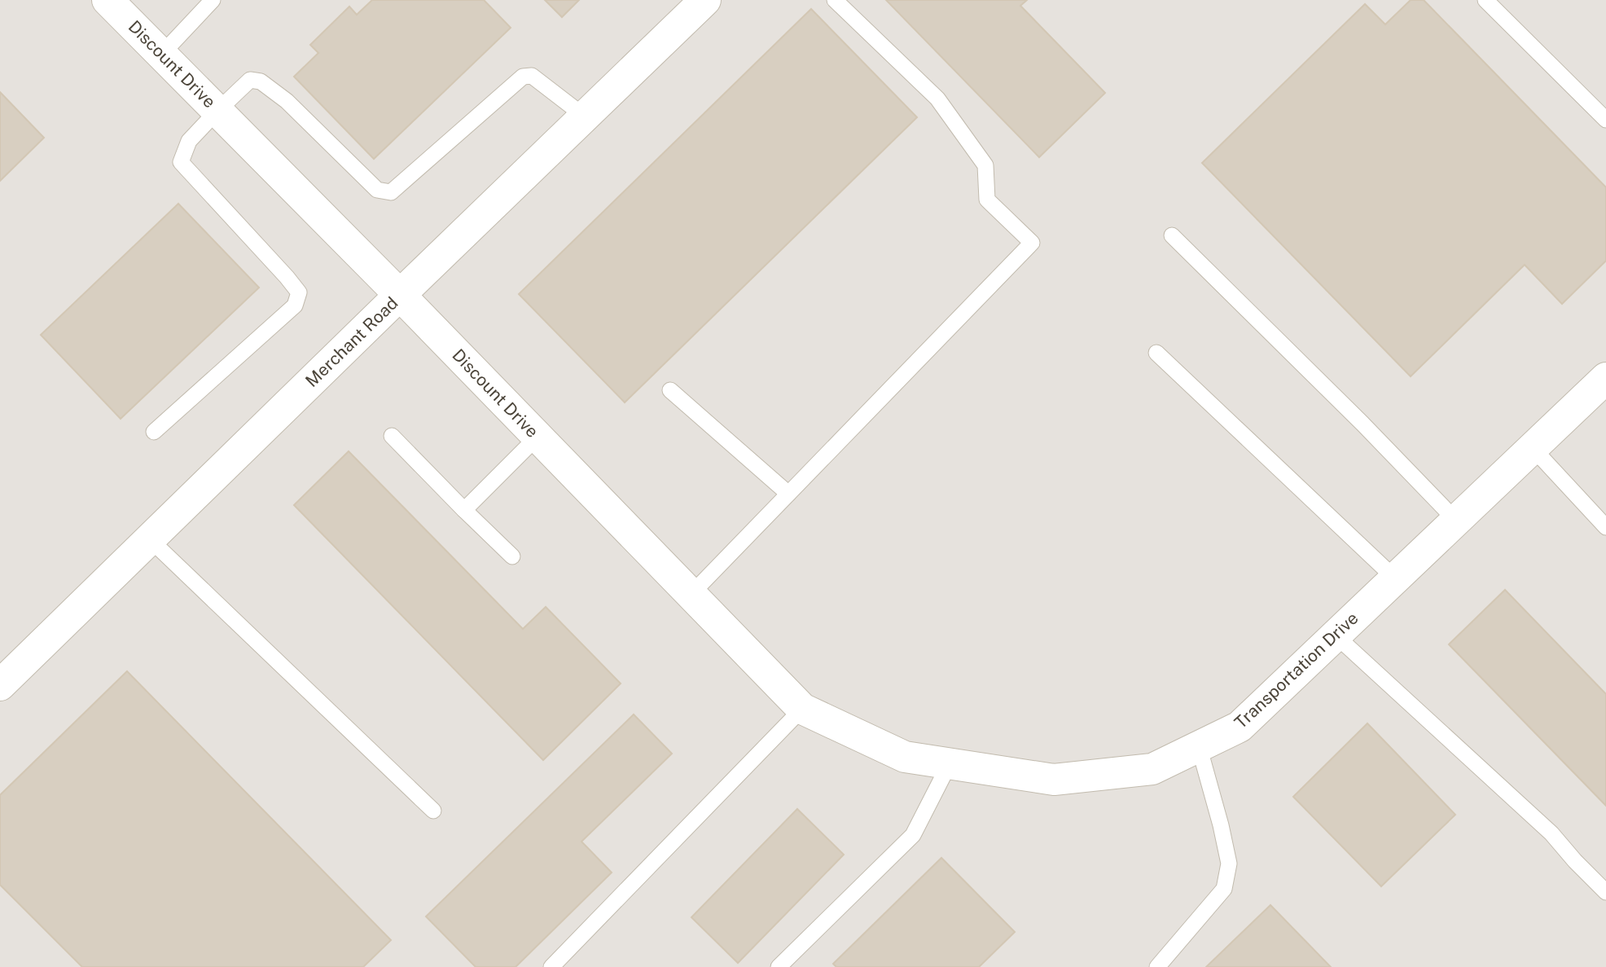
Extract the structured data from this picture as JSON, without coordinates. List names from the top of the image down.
{
  "streets": {
    "street": ["Discount Drive", "Merchant Road", "Transportation Drive"]
  },
  "crossings": [
    ["Discount Drive", "Merchant Road"],
    ["Discount Drive", "Transportation Drive"]
  ]
}
